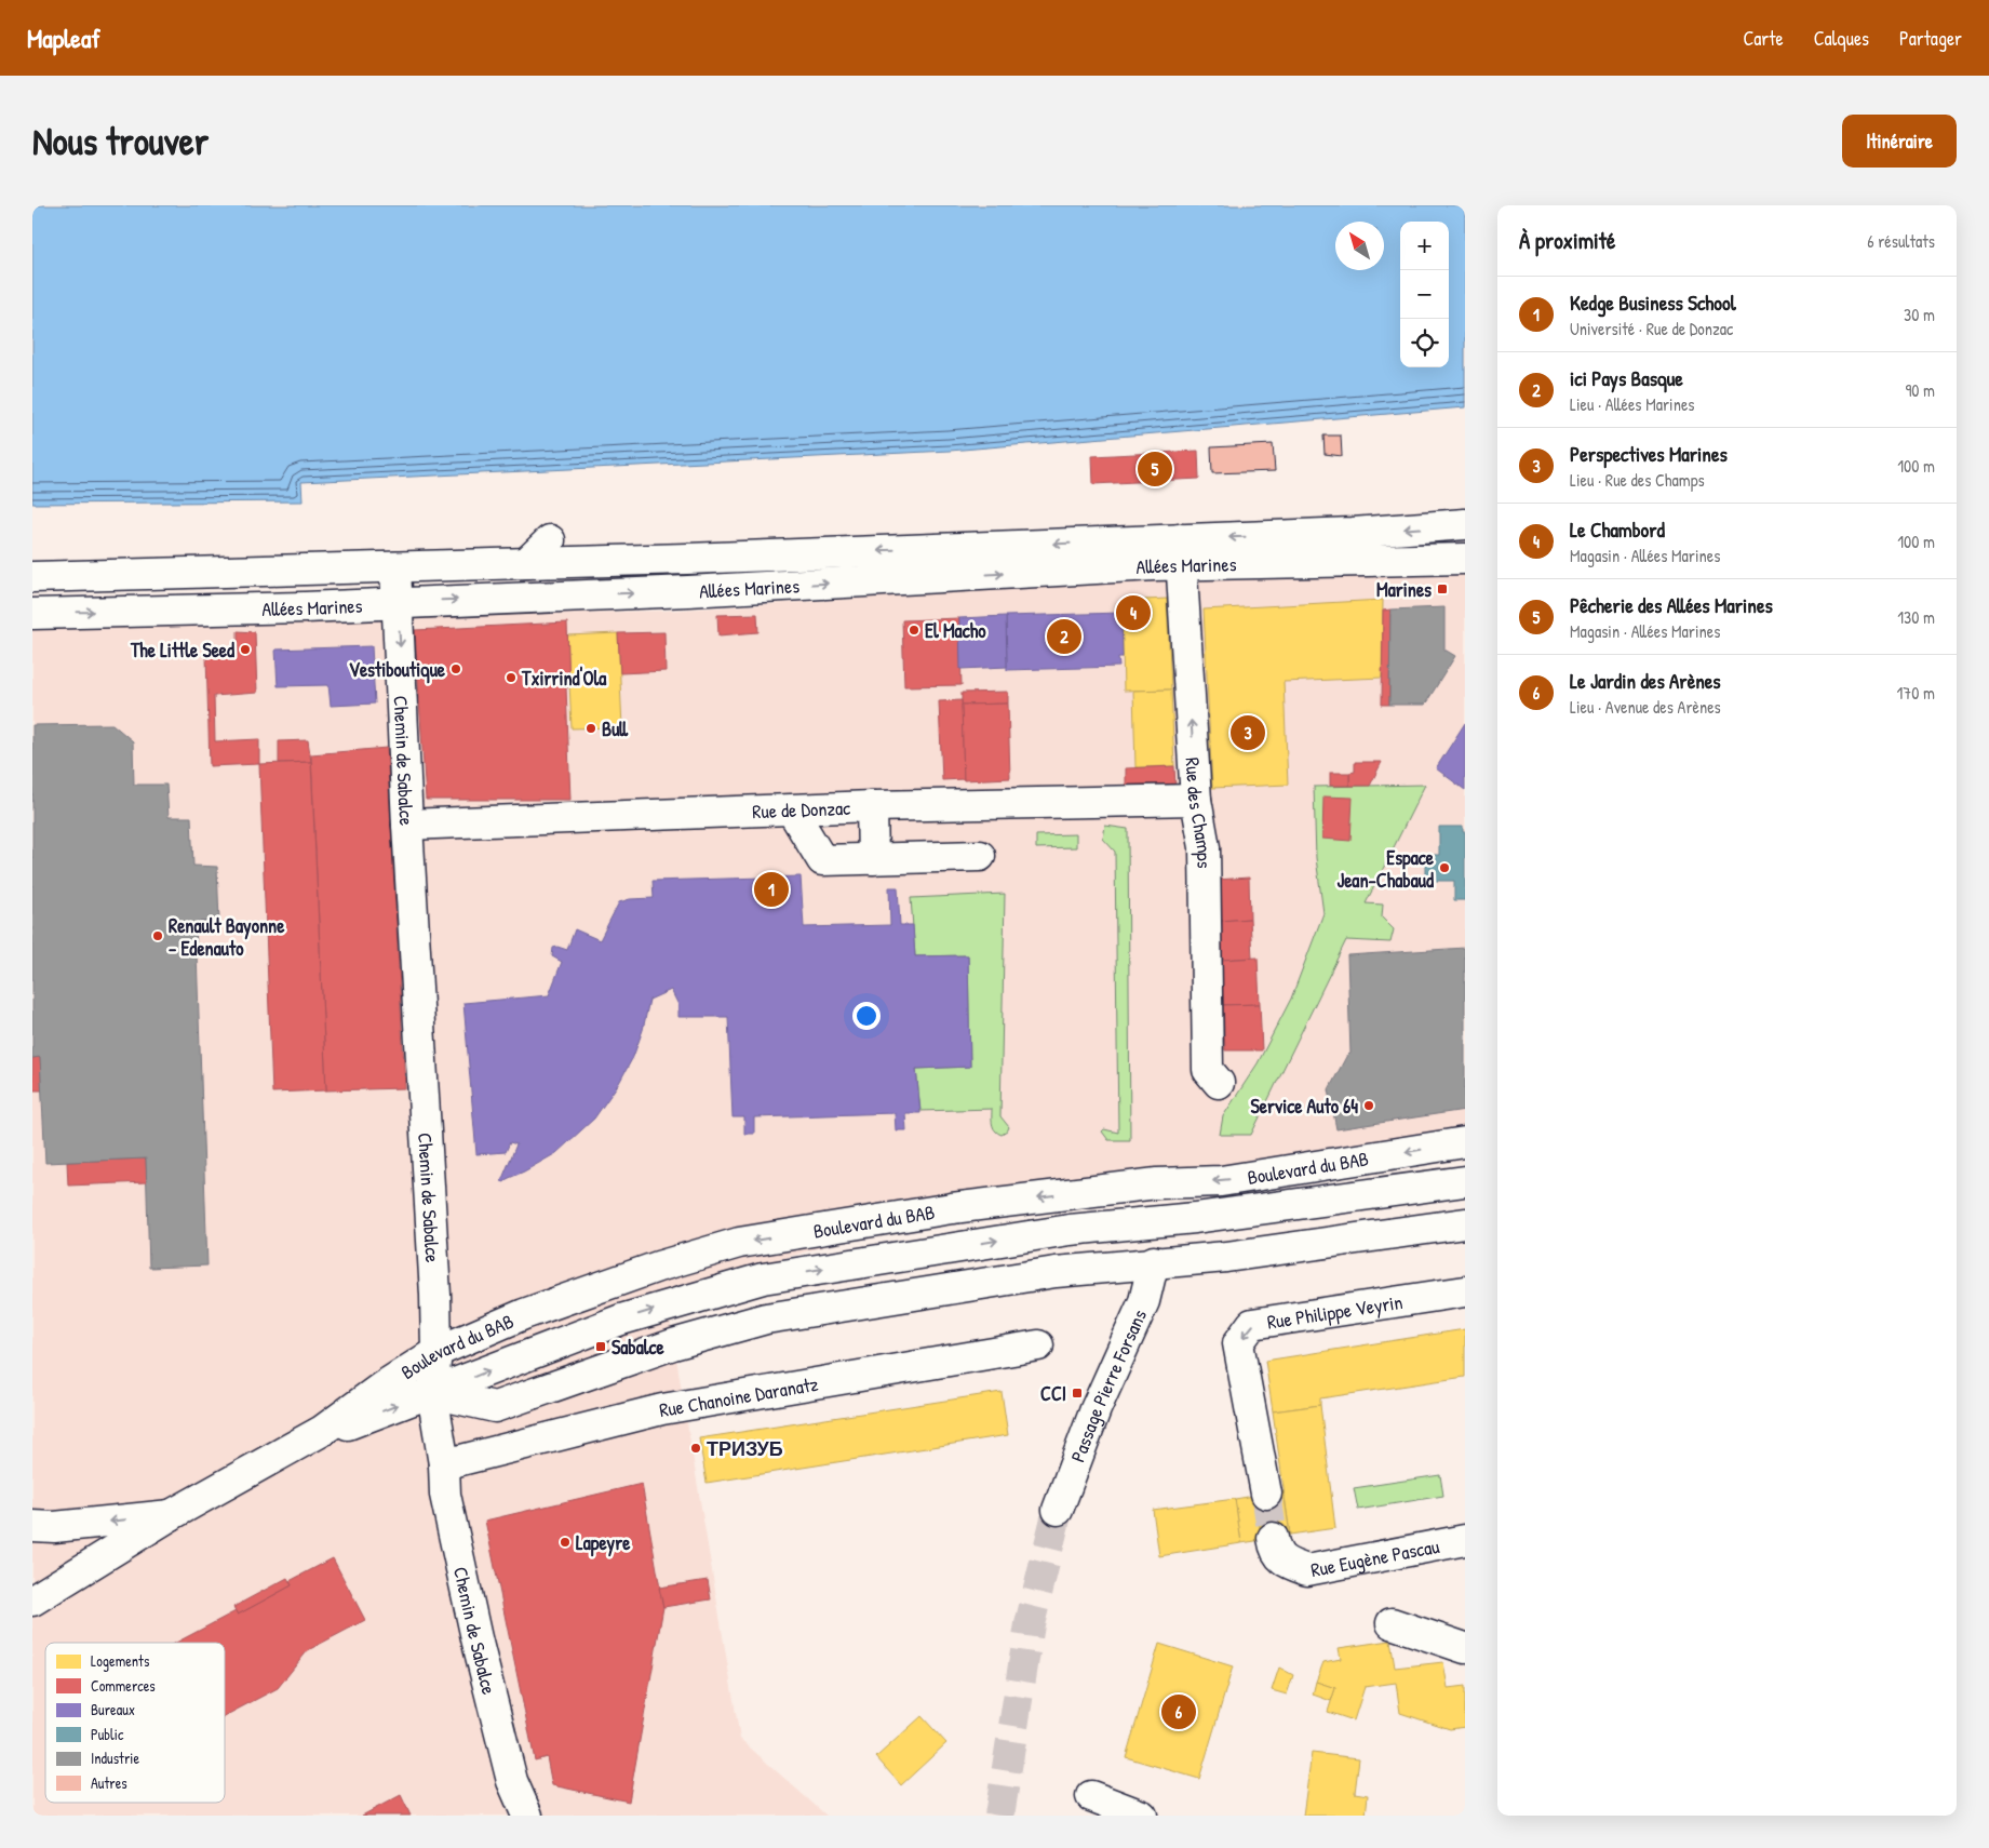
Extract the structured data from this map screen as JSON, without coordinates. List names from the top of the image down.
{
  "streets": {
    "main road": [
      "Allées Marines",
      "Chemin de Sabalce",
      "Rue de Donzac",
      "Rue des Champs",
      "Boulevard du BAB",
      "Rue Philippe Veyrin",
      "Passage Pierre Forsans",
      "Rue Chanoine Daranatz",
      "Rue Eugène Pascau"
    ]
  },
  "crossings": [
    ["Allées Marines", "Chemin de Sabalce"],
    ["Allées Marines", "Rue des Champs"],
    ["Chemin de Sabalce", "Rue de Donzac"],
    ["Chemin de Sabalce", "Boulevard du BAB"],
    ["Chemin de Sabalce", "Rue Chanoine Daranatz"],
    ["Rue de Donzac", "Rue des Champs"],
    ["Boulevard du BAB", "Passage Pierre Forsans"]
  ],
  "one_way": ["Rue des Champs"],
  "places": {
    "transit": ["Marines", "Sabalce", "CCI"],
    "other": [
      "El Macho",
      "The Little Seed",
      "Vestiboutique",
      "Txirrind'Ola",
      "Bull",
      "Espace Jean-Chabaud",
      "Renault Bayonne - Edenauto",
      "Service Auto 64",
      "ТРИЗУБ",
      "Lapeyre"
    ]
  },
  "legend": [
    "Logements",
    "Commerces",
    "Bureaux",
    "Public",
    "Industrie",
    "Autres"
  ],
  "north": "top left",
  "page": {
    "header": "Mapleaf",
    "nav": ["Carte", "Calques", "Partager"],
    "buttons": "Itinéraire",
    "title": "Nous trouver",
    "heading": ["À proximité", "6 résultats"],
    "map_buttons": ["+", "−"],
    "list": [
      {
        "mark": "1",
        "name": "Kedge Business School",
        "note": "Université · Rue de Donzac",
        "value": "30 m"
      },
      {
        "mark": "2",
        "name": "ici Pays Basque",
        "note": "Lieu · Allées Marines",
        "value": "90 m"
      },
      {
        "mark": "3",
        "name": "Perspectives Marines",
        "note": "Lieu · Rue des Champs",
        "value": "100 m"
      },
      {
        "mark": "4",
        "name": "Le Chambord",
        "note": "Magasin · Allées Marines",
        "value": "100 m"
      },
      {
        "mark": "5",
        "name": "Pêcherie des Allées Marines",
        "note": "Magasin · Allées Marines",
        "value": "130 m"
      },
      {
        "mark": "6",
        "name": "Le Jardin des Arènes",
        "note": "Lieu · Avenue des Arènes",
        "value": "170 m"
      }
    ],
    "pins": [
      "5",
      "4",
      "2",
      "3",
      "1",
      "6"
    ]
  }
}
